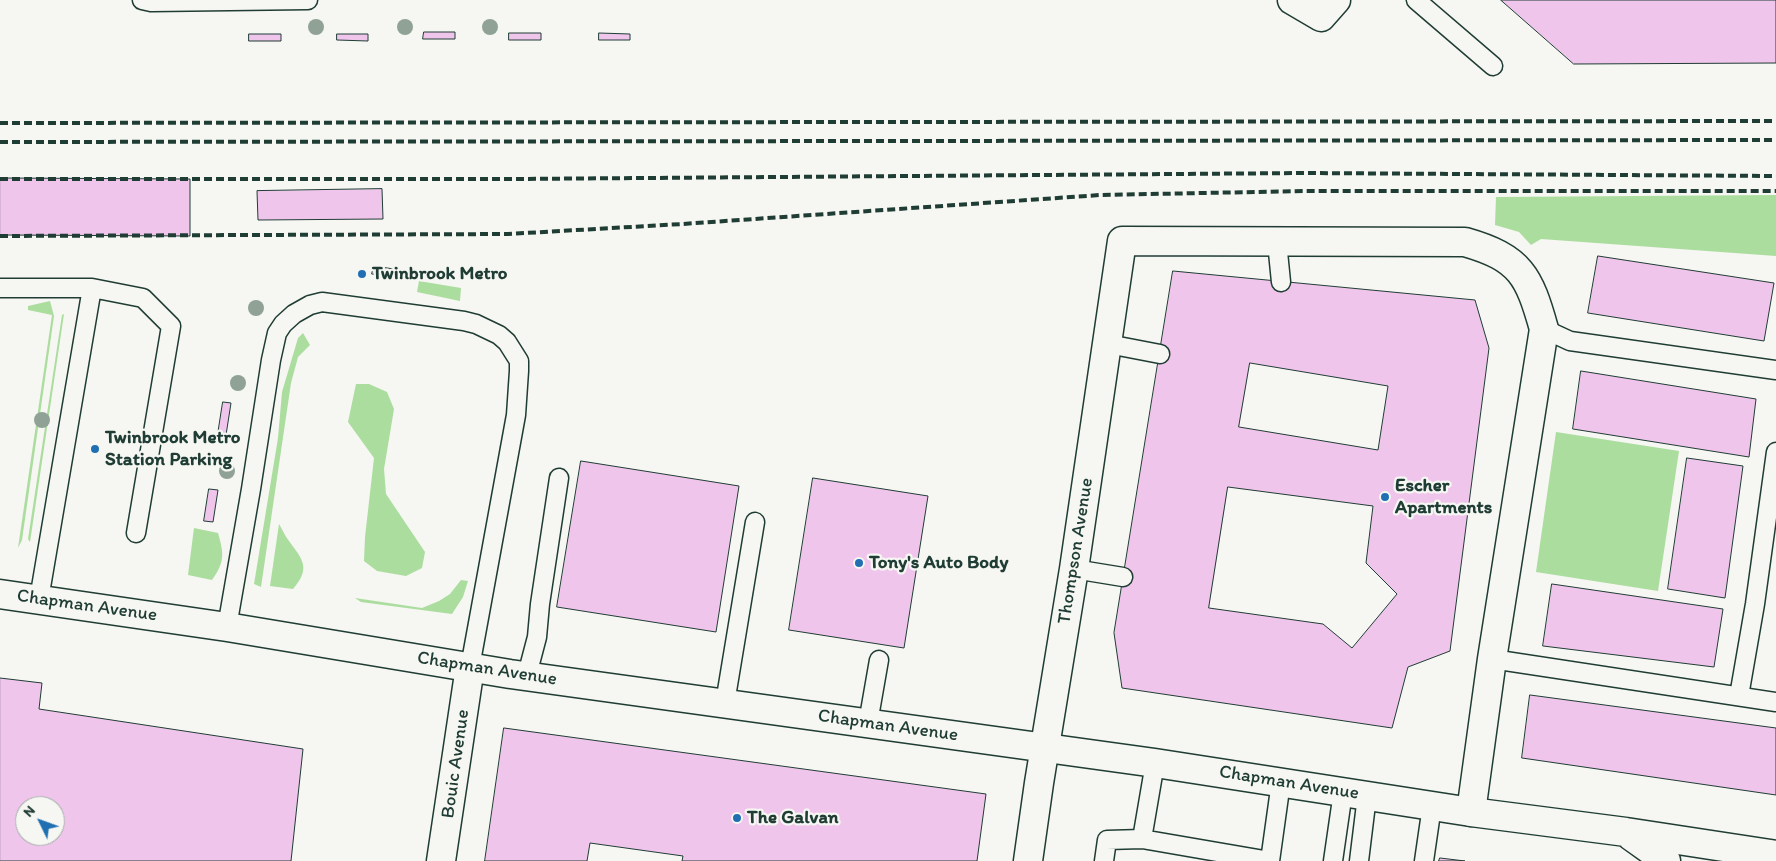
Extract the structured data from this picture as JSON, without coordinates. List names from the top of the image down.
{
  "streets": {
    "street": ["Thompson Avenue", "Chapman Avenue", "Bouic Avenue"]
  },
  "crossings": [
    ["Thompson Avenue", "Chapman Avenue"],
    ["Chapman Avenue", "Bouic Avenue"]
  ],
  "places": [
    "Twinbrook Metro",
    "Twinbrook Metro Station Parking",
    "Escher Apartments",
    "Tony's Auto Body",
    "The Galvan"
  ],
  "north": "top left"
}
